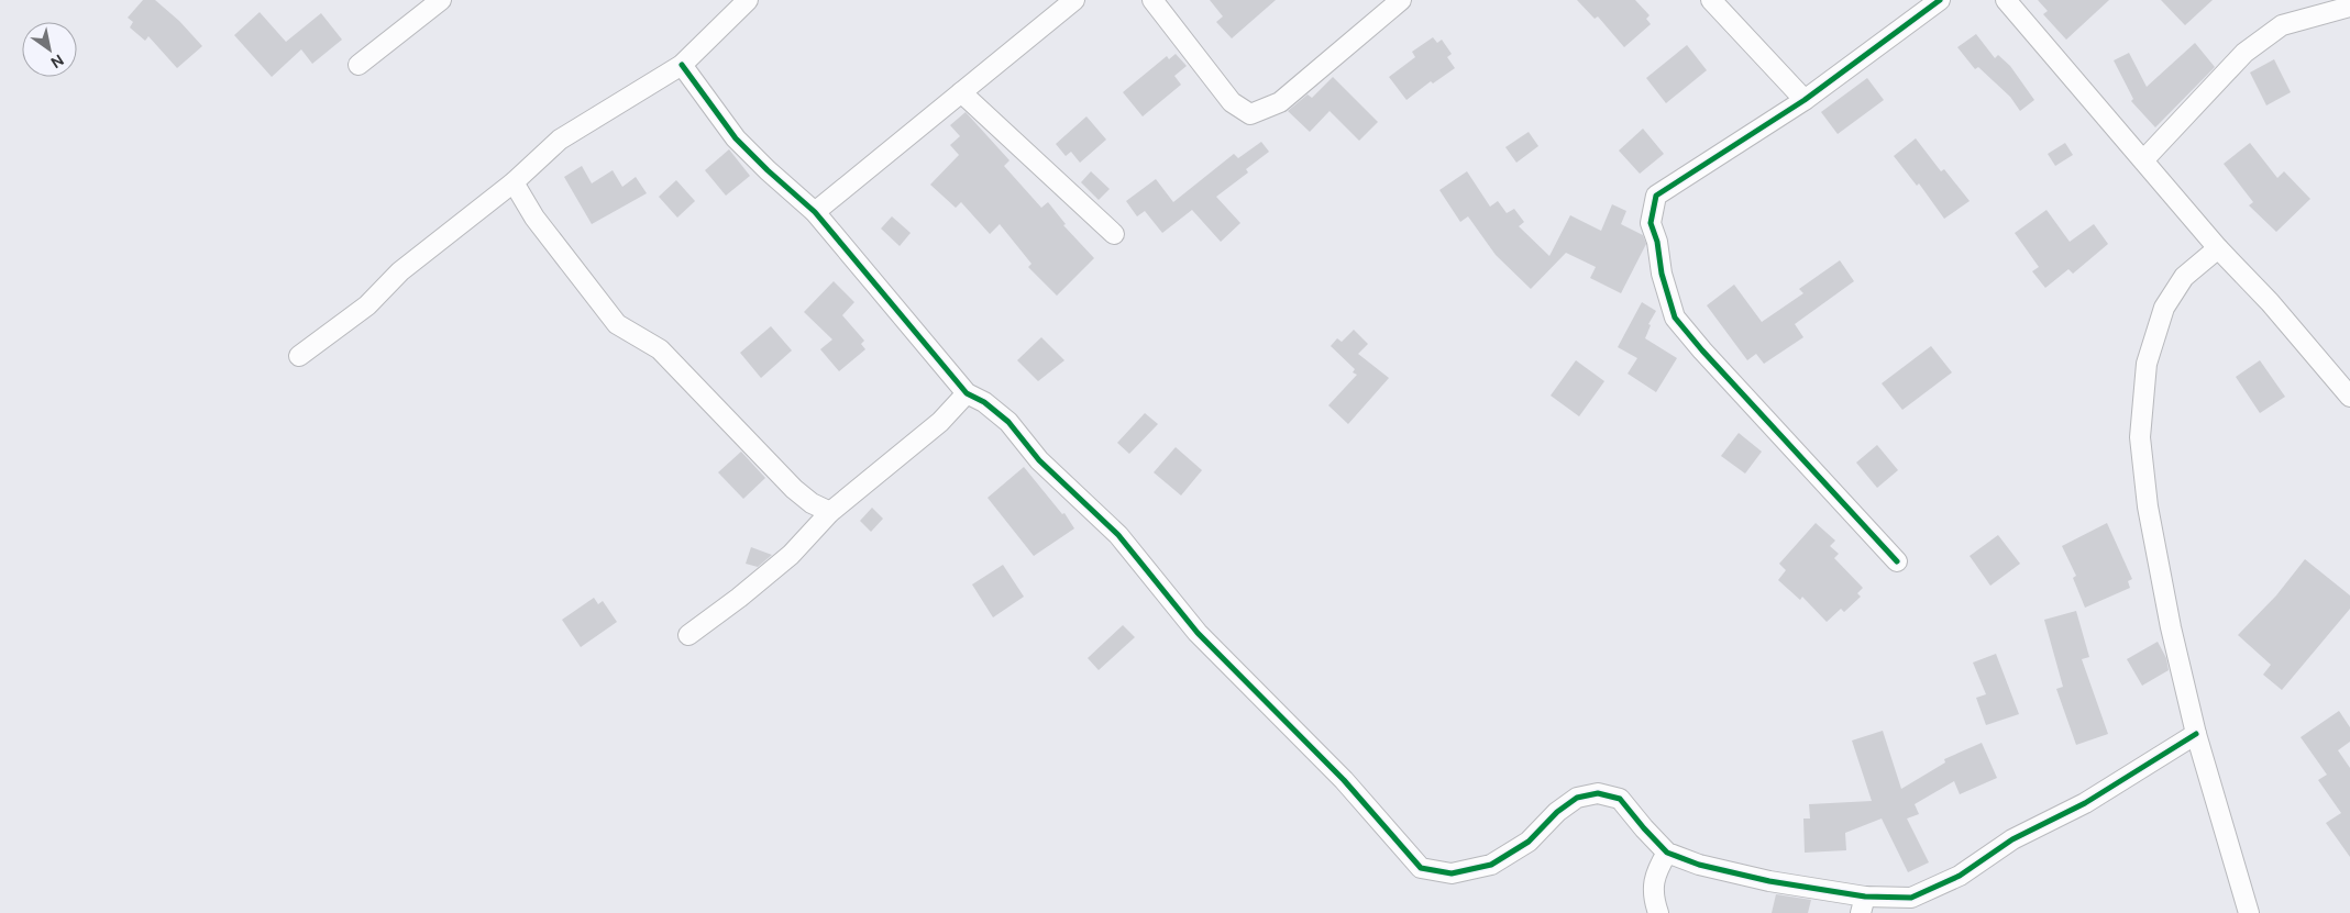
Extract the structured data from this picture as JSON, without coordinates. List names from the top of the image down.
{
  "north": "bottom right"
}
